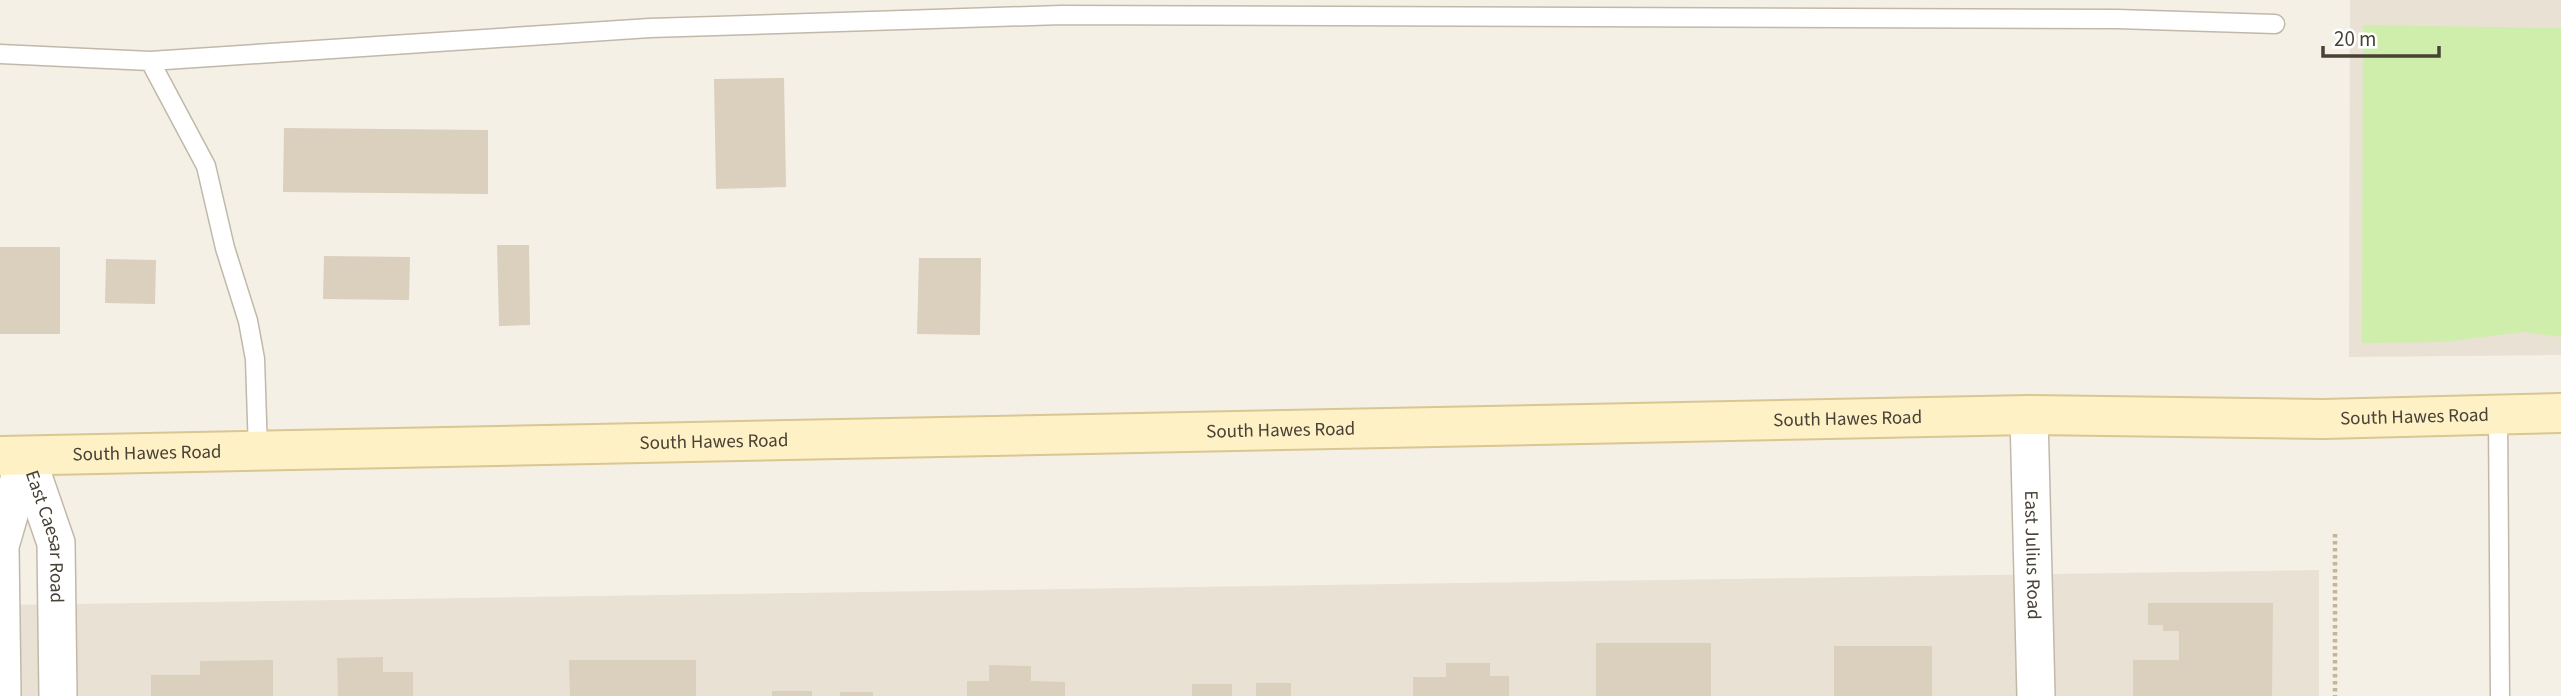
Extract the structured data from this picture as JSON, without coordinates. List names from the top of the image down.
{
  "streets": {
    "main road": ["South Hawes Road"],
    "street": ["East Caesar Road", "East Julius Road"]
  },
  "crossings": [
    ["South Hawes Road", "East Caesar Road"],
    ["South Hawes Road", "East Julius Road"]
  ],
  "scale_bar": "20 m"
}
